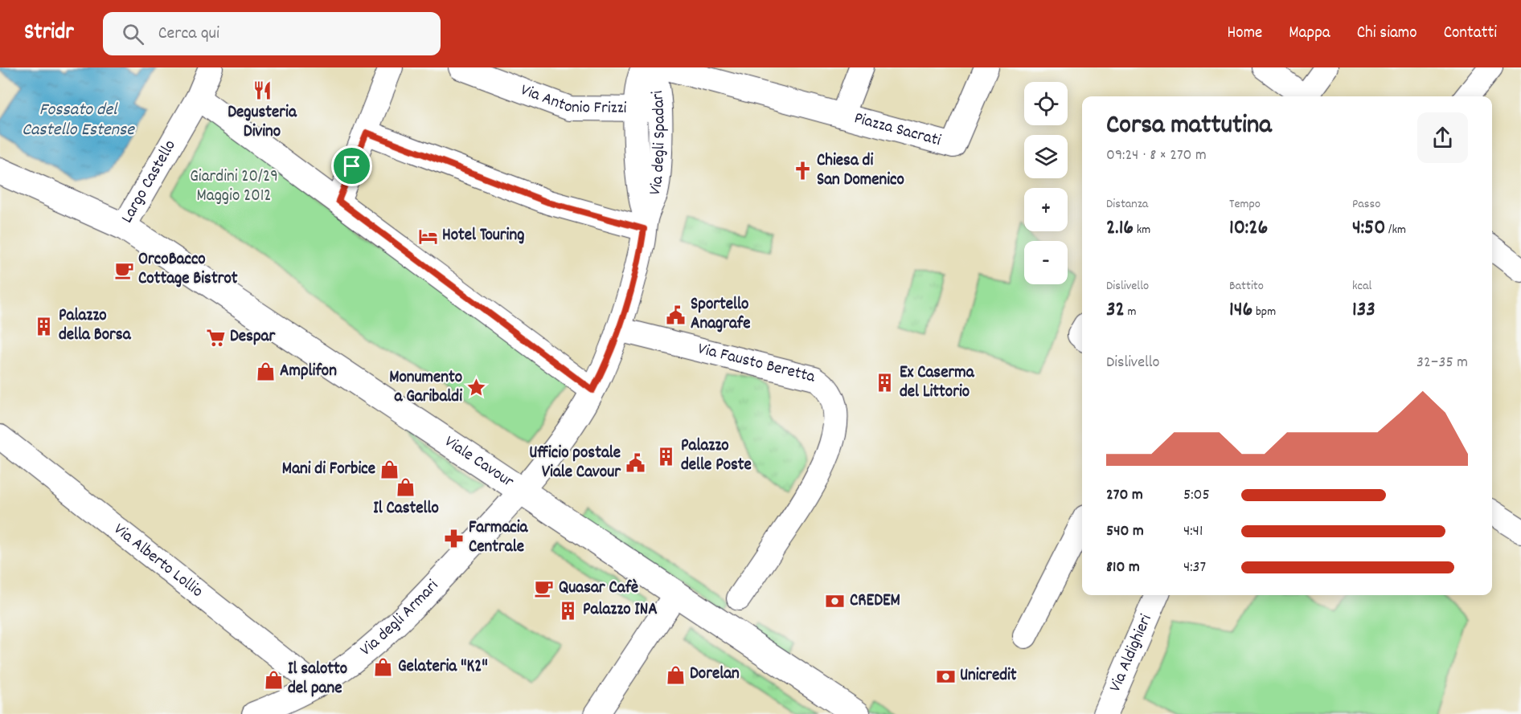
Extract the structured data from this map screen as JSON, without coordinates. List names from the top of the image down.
{
  "streets": {
    "street": [
      "Via Antonio Frizzi",
      "Piazza Sacrati",
      "Via degli Spadari",
      "Largo Castello",
      "Via Fausto Beretta",
      "Viale Cavour",
      "Via Alberto Lollio",
      "Via degli Armari",
      "Via Aldighieri"
    ]
  },
  "crossings": [
    ["Via Antonio Frizzi", "Via degli Spadari"],
    ["Piazza Sacrati", "Via degli Spadari"],
    ["Via degli Spadari", "Via Fausto Beretta"],
    ["Via degli Spadari", "Viale Cavour"],
    ["Via degli Spadari", "Via degli Armari"],
    ["Largo Castello", "Viale Cavour"],
    ["Viale Cavour", "Via degli Armari"],
    ["Via Alberto Lollio", "Via degli Armari"]
  ],
  "water": ["Fossato del Castello Estense"],
  "parks": ["Giardini 20/29 Maggio 2012"],
  "places": {
    "restaurant": ["Degusteria Divino"],
    "church": ["Chiesa di San Domenico"],
    "hotel": ["Hotel Touring"],
    "cafe": ["OrcoBacco Cottage Bistrot", "Quasar Cafè"],
    "public building": ["Sportello Anagrafe", "Ufficio postale Viale Cavour"],
    "building": [
      "Palazzo della Borsa",
      "Ex Caserma del Littorio",
      "Palazzo delle Poste",
      "Palazzo INA"
    ],
    "supermarket": ["Despar"],
    "shop": [
      "Amplifon",
      "Mani di Forbice",
      "Il Castello",
      "Gelateria \"K2\"",
      "Dorelan",
      "Il salotto del pane"
    ],
    "place": ["Monumento a Garibaldi"],
    "pharmacy": ["Farmacia Centrale"],
    "bank": ["CREDEM", "Unicredit"]
  },
  "page": {
    "header": "Stridr",
    "search": "Cerca qui",
    "nav": [
      "Home",
      "Mappa",
      "Chi siamo",
      "Contatti"
    ],
    "map_buttons": ["+", "−"],
    "heading": ["Corsa mattutina", "09:24 · 8 × 270 m"],
    "stats": [
      ["Distanza", "2.16 km"],
      ["Tempo", "10:26"],
      ["Passo", "4:50 /km"],
      ["Dislivello", "32 m"],
      ["Battito", "146 bpm"],
      ["kcal", "133"]
    ],
    "chart": ["Dislivello", "32–35 m"],
    "list": [
      {
        "name": "270 m",
        "note": "5:05"
      },
      {
        "name": "540 m",
        "note": "4:41"
      },
      {
        "name": "810 m",
        "note": "4:37"
      }
    ]
  }
}
